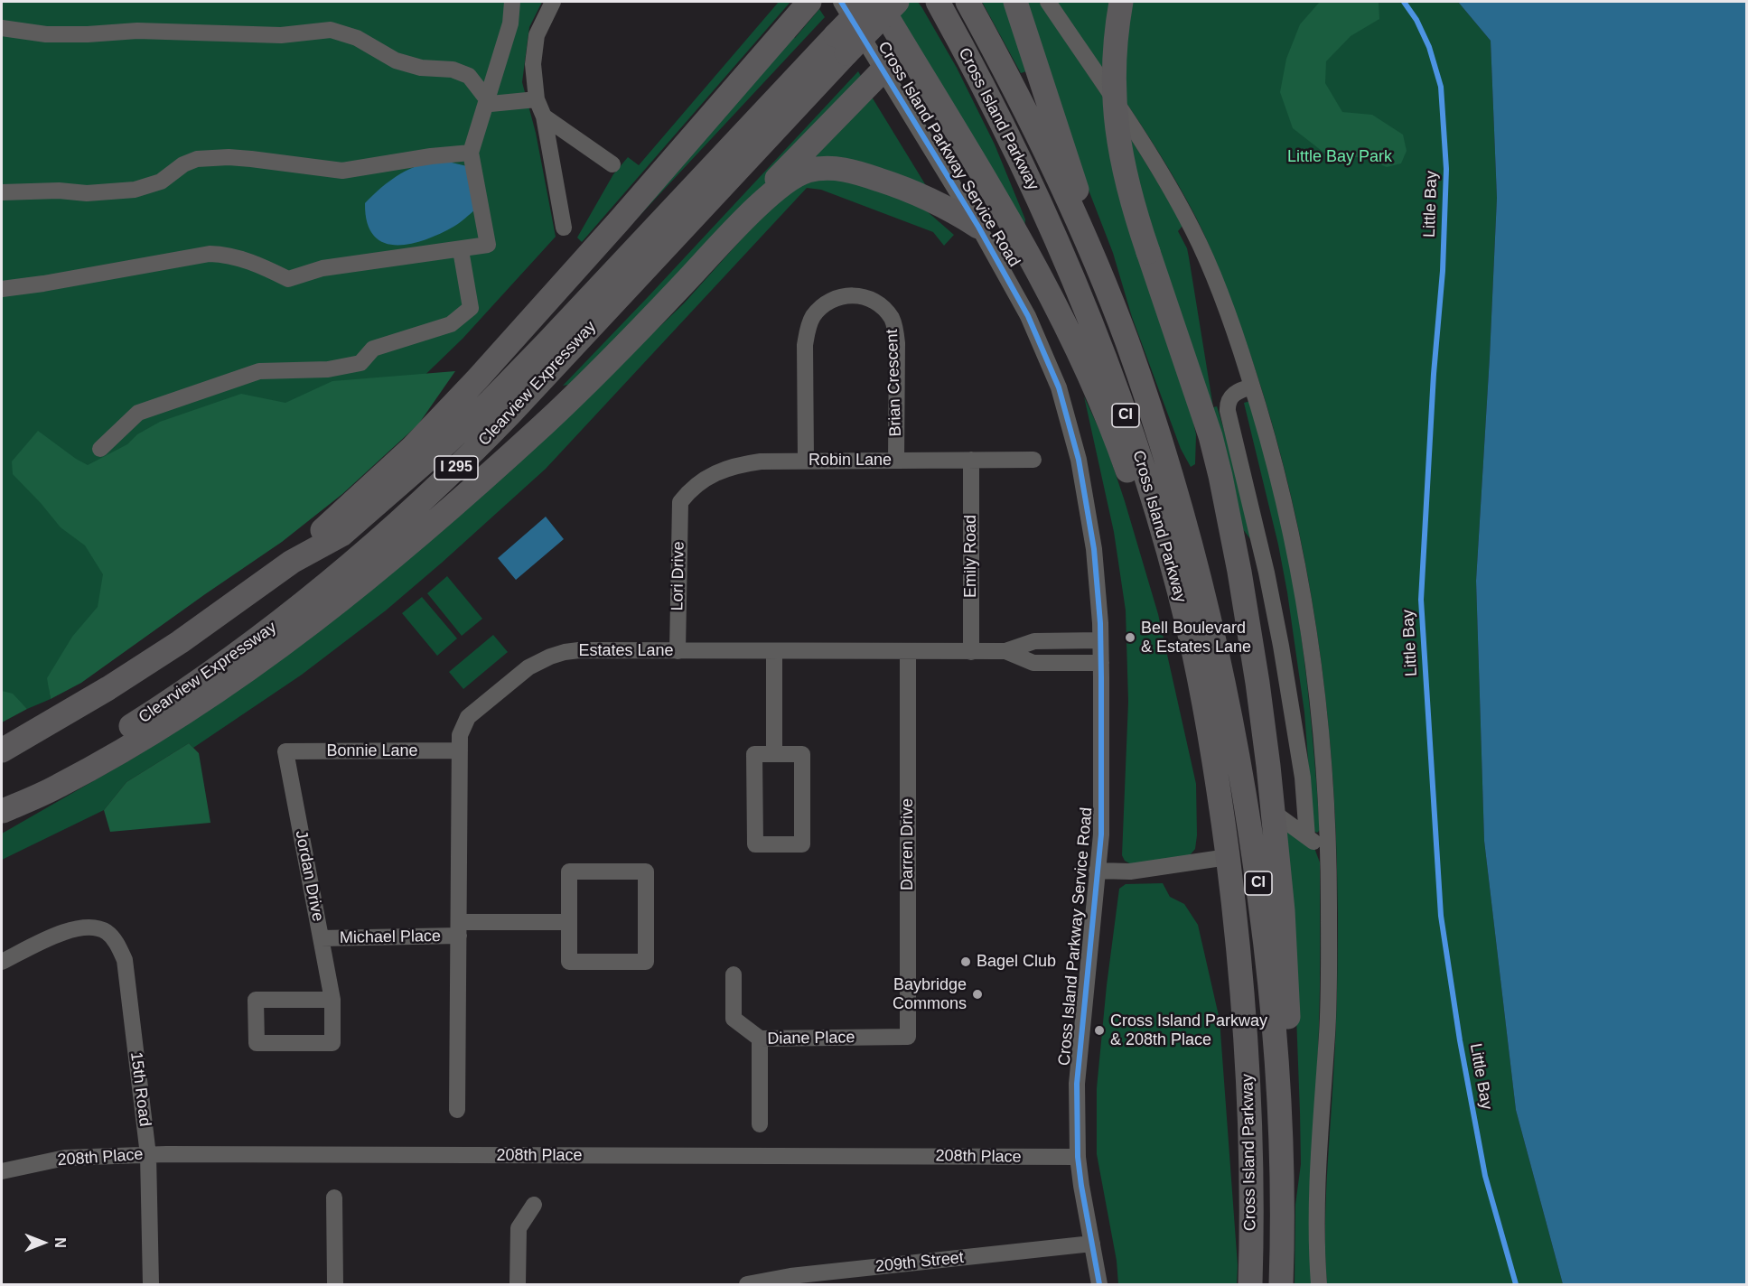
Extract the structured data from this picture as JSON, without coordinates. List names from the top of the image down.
{
  "streets": {
    "highway": [
      "Cross Island Parkway",
      "Clearview Expressway",
      "CI",
      "I 295"
    ],
    "street": [
      "Cross Island Parkway Service Road",
      "Brian Crescent",
      "Robin Lane",
      "Emily Road",
      "Lori Drive",
      "Estates Lane",
      "Bonnie Lane",
      "Darren Drive",
      "Jordan Drive",
      "Michael Place",
      "Diane Place",
      "15th Road",
      "208th Place",
      "209th Street"
    ],
    "cycle path": ["Little Bay"]
  },
  "crossings": [
    ["Cross Island Parkway Service Road", "Estates Lane"],
    ["Cross Island Parkway Service Road", "208th Place"],
    ["Cross Island Parkway Service Road", "209th Street"],
    ["Brian Crescent", "Robin Lane"],
    ["Robin Lane", "Emily Road"],
    ["Robin Lane", "Lori Drive"],
    ["Emily Road", "Estates Lane"],
    ["Lori Drive", "Estates Lane"],
    ["Estates Lane", "Bonnie Lane"],
    ["Estates Lane", "Darren Drive"],
    ["Estates Lane", "Michael Place"],
    ["Bonnie Lane", "Jordan Drive"],
    ["Darren Drive", "Diane Place"],
    ["Jordan Drive", "Michael Place"],
    ["15th Road", "208th Place"]
  ],
  "parks": ["Little Bay Park"],
  "places": [
    "Bell Boulevard & Estates Lane",
    "Bagel Club",
    "Baybridge Commons",
    "Cross Island Parkway & 208th Place"
  ],
  "north": "right"
}
